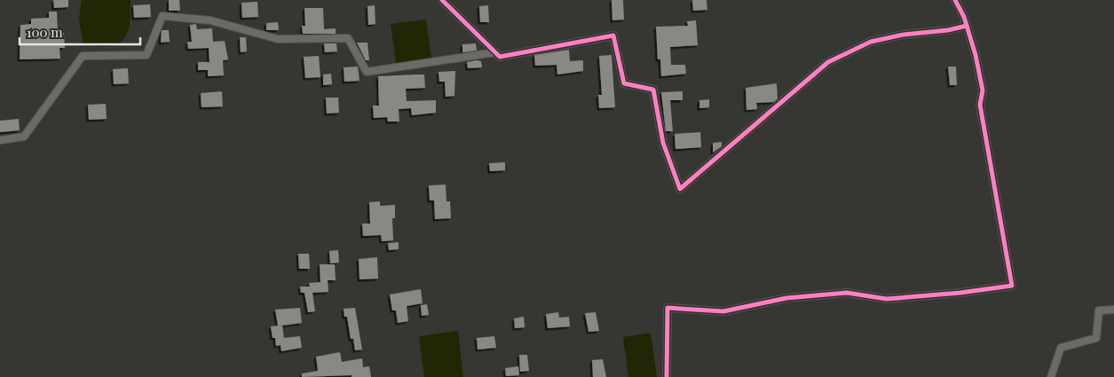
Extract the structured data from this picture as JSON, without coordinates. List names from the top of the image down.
{
  "scale_bar": "100 m"
}
